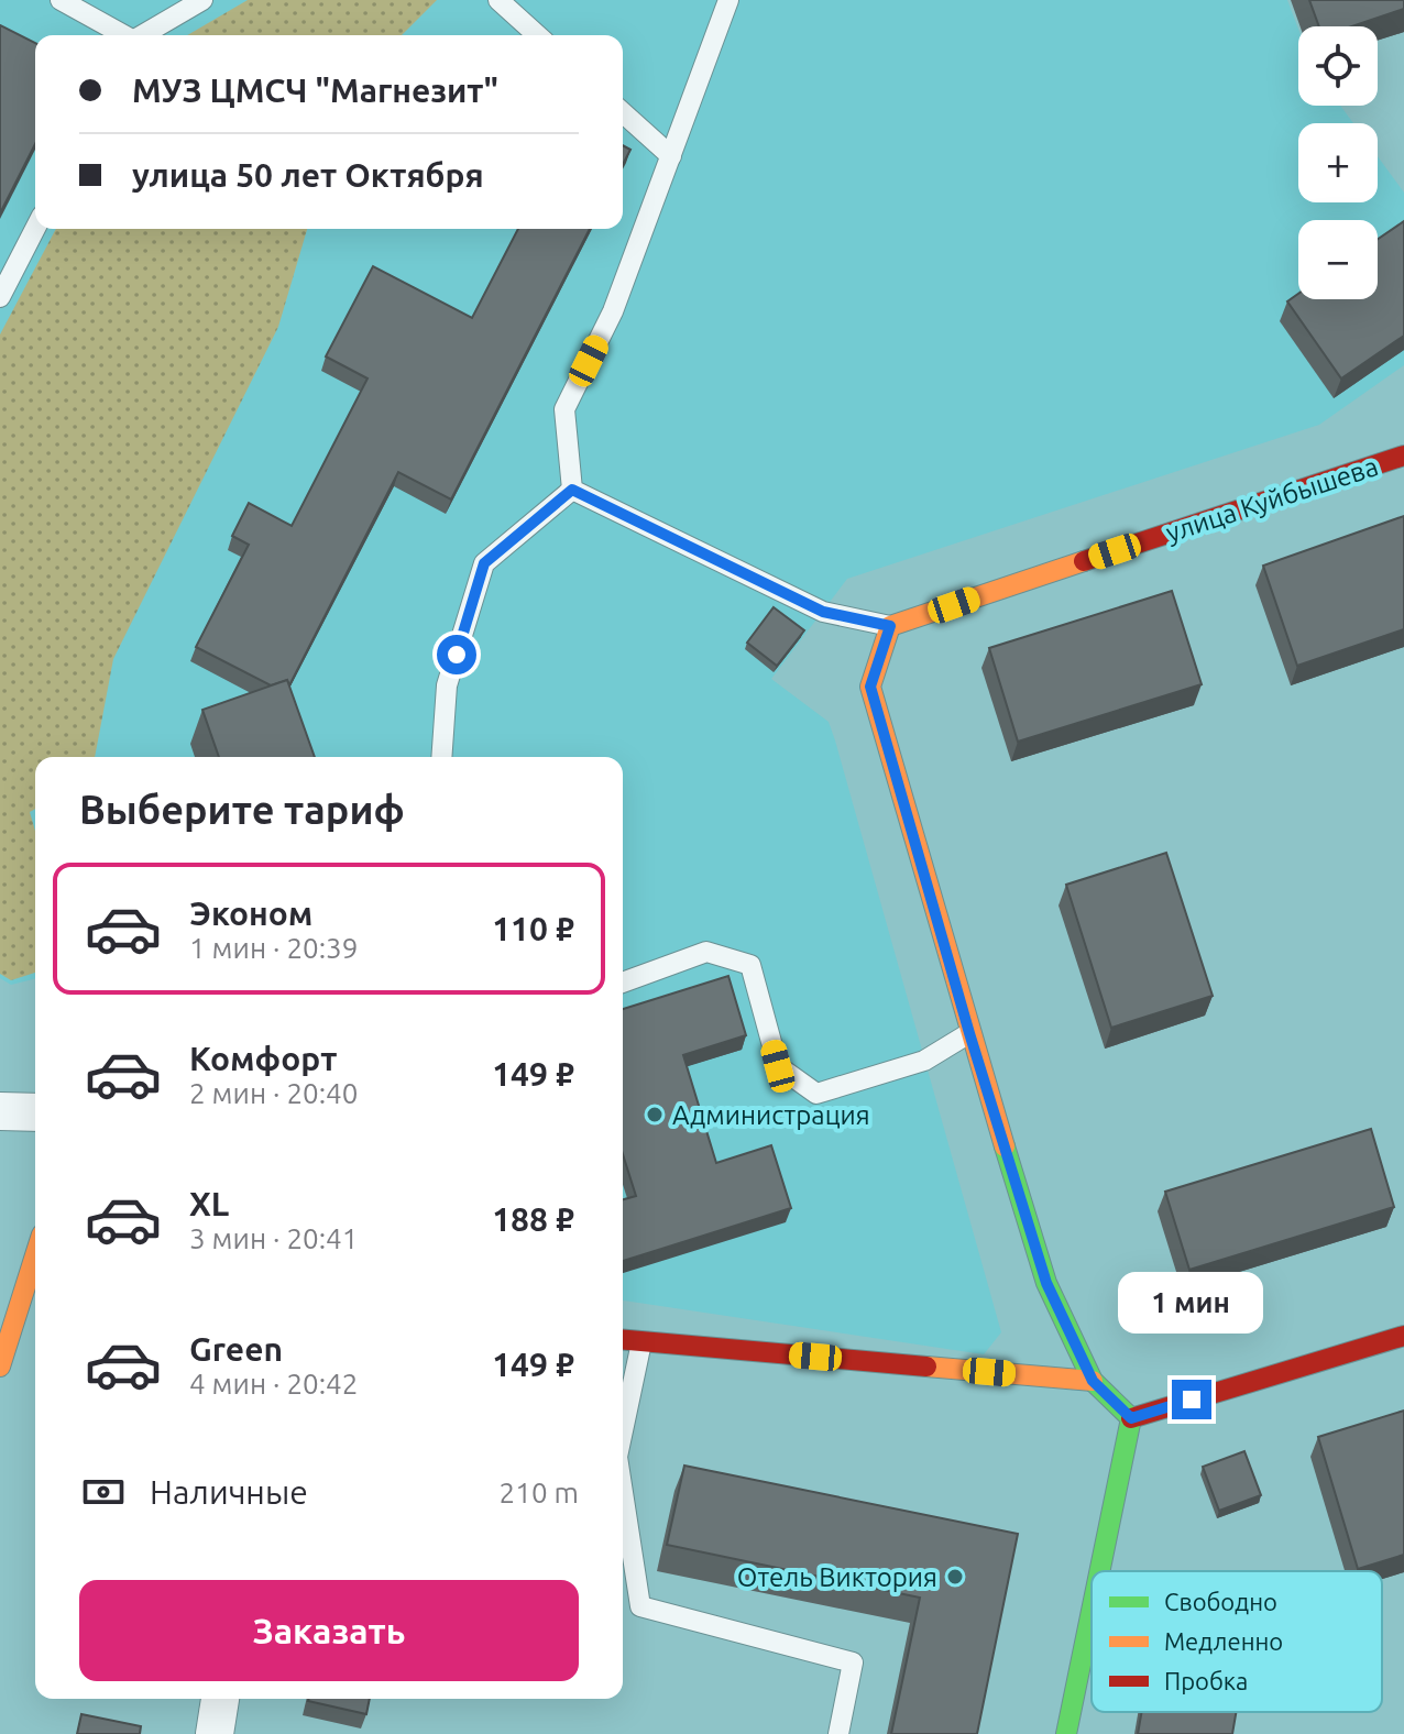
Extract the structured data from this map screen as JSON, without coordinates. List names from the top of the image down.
{
  "streets": {
    "street": ["улица Куйбышева"]
  },
  "places": ["Администрация", "Отель Виктория"],
  "legend": ["Свободно", "Медленно", "Пробка"],
  "page": {
    "map_buttons": ["+", "−"],
    "banner": ["МУЗ ЦМСЧ \"Магнезит\"", "улица 50 лет Октября"],
    "heading": "Выберите тариф",
    "list": [
      {
        "name": "Эконом",
        "note": "1 мин · 20:39",
        "value": "110 ₽"
      },
      {
        "name": "Комфорт",
        "note": "2 мин · 20:40",
        "value": "149 ₽"
      },
      {
        "name": "XL",
        "note": "3 мин · 20:41",
        "value": "188 ₽"
      },
      {
        "name": "Green",
        "note": "4 мин · 20:42",
        "value": "149 ₽"
      }
    ],
    "bubble": "1 мин",
    "pay": ["Наличные", "210 m"],
    "buttons": "Заказать"
  }
}
